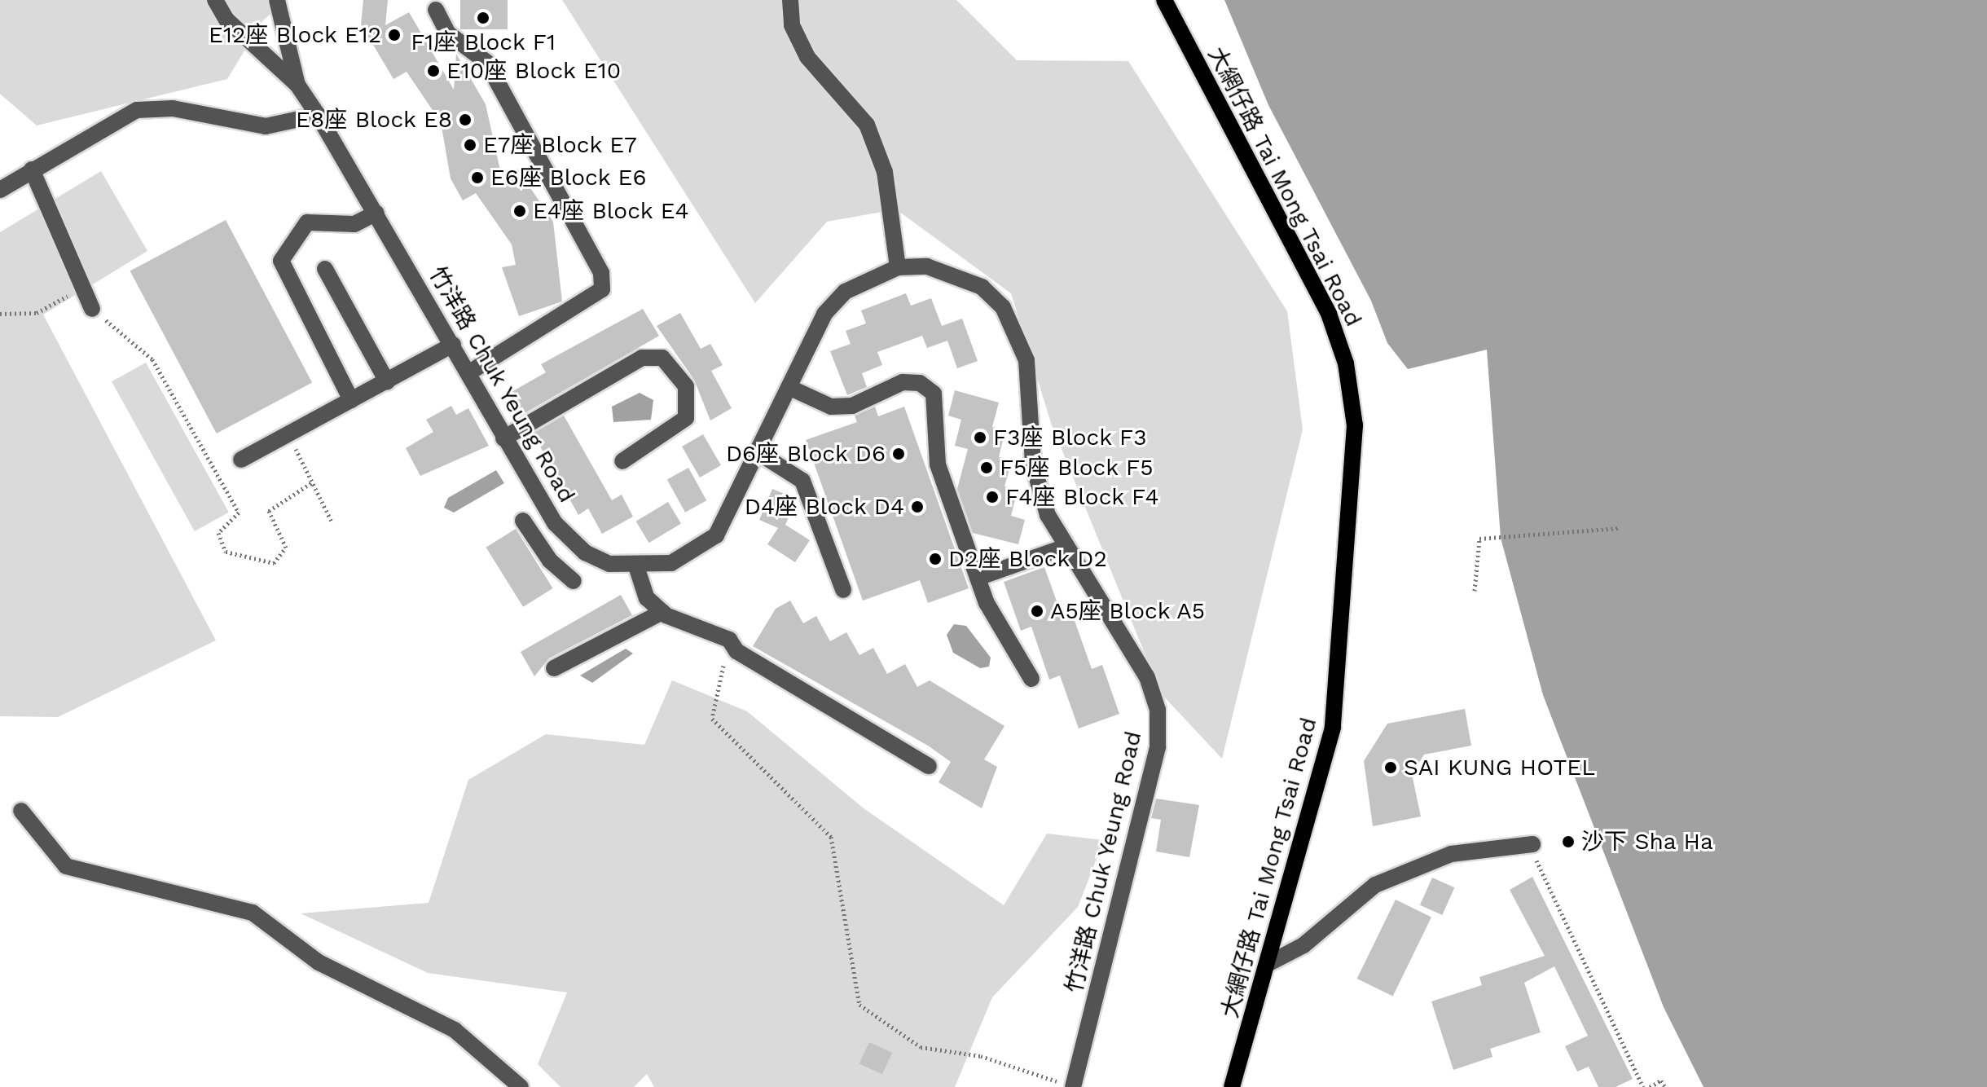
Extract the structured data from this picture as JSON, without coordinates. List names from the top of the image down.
{
  "streets": {
    "main road": ["大網仔路 Tai Mong Tsai Road"],
    "street": ["竹洋路 Chuk Yeung Road"]
  },
  "places": [
    "F1座 Block F1",
    "E12座 Block E12",
    "E10座 Block E10",
    "E8座 Block E8",
    "E7座 Block E7",
    "E6座 Block E6",
    "E4座 Block E4",
    "F3座 Block F3",
    "D6座 Block D6",
    "F5座 Block F5",
    "F4座 Block F4",
    "D4座 Block D4",
    "D2座 Block D2",
    "A5座 Block A5",
    "SAI KUNG HOTEL",
    "沙下 Sha Ha"
  ]
}
